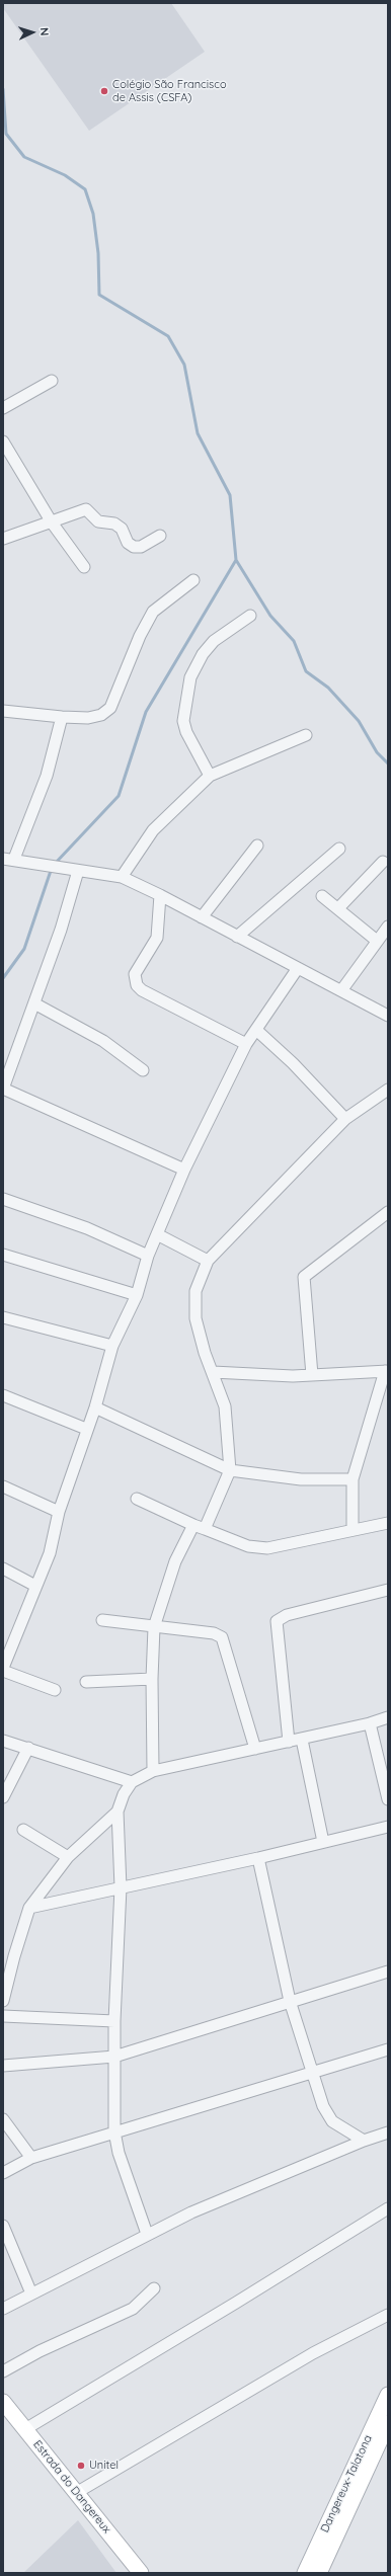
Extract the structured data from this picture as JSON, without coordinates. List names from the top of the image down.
{
  "streets": {
    "main road": ["Dangereux-Talatona", "Estrada do Dangereux"]
  },
  "places": ["Colégio São Francisco de Assis (CSFA)", "Unitel"],
  "north": "right"
}
